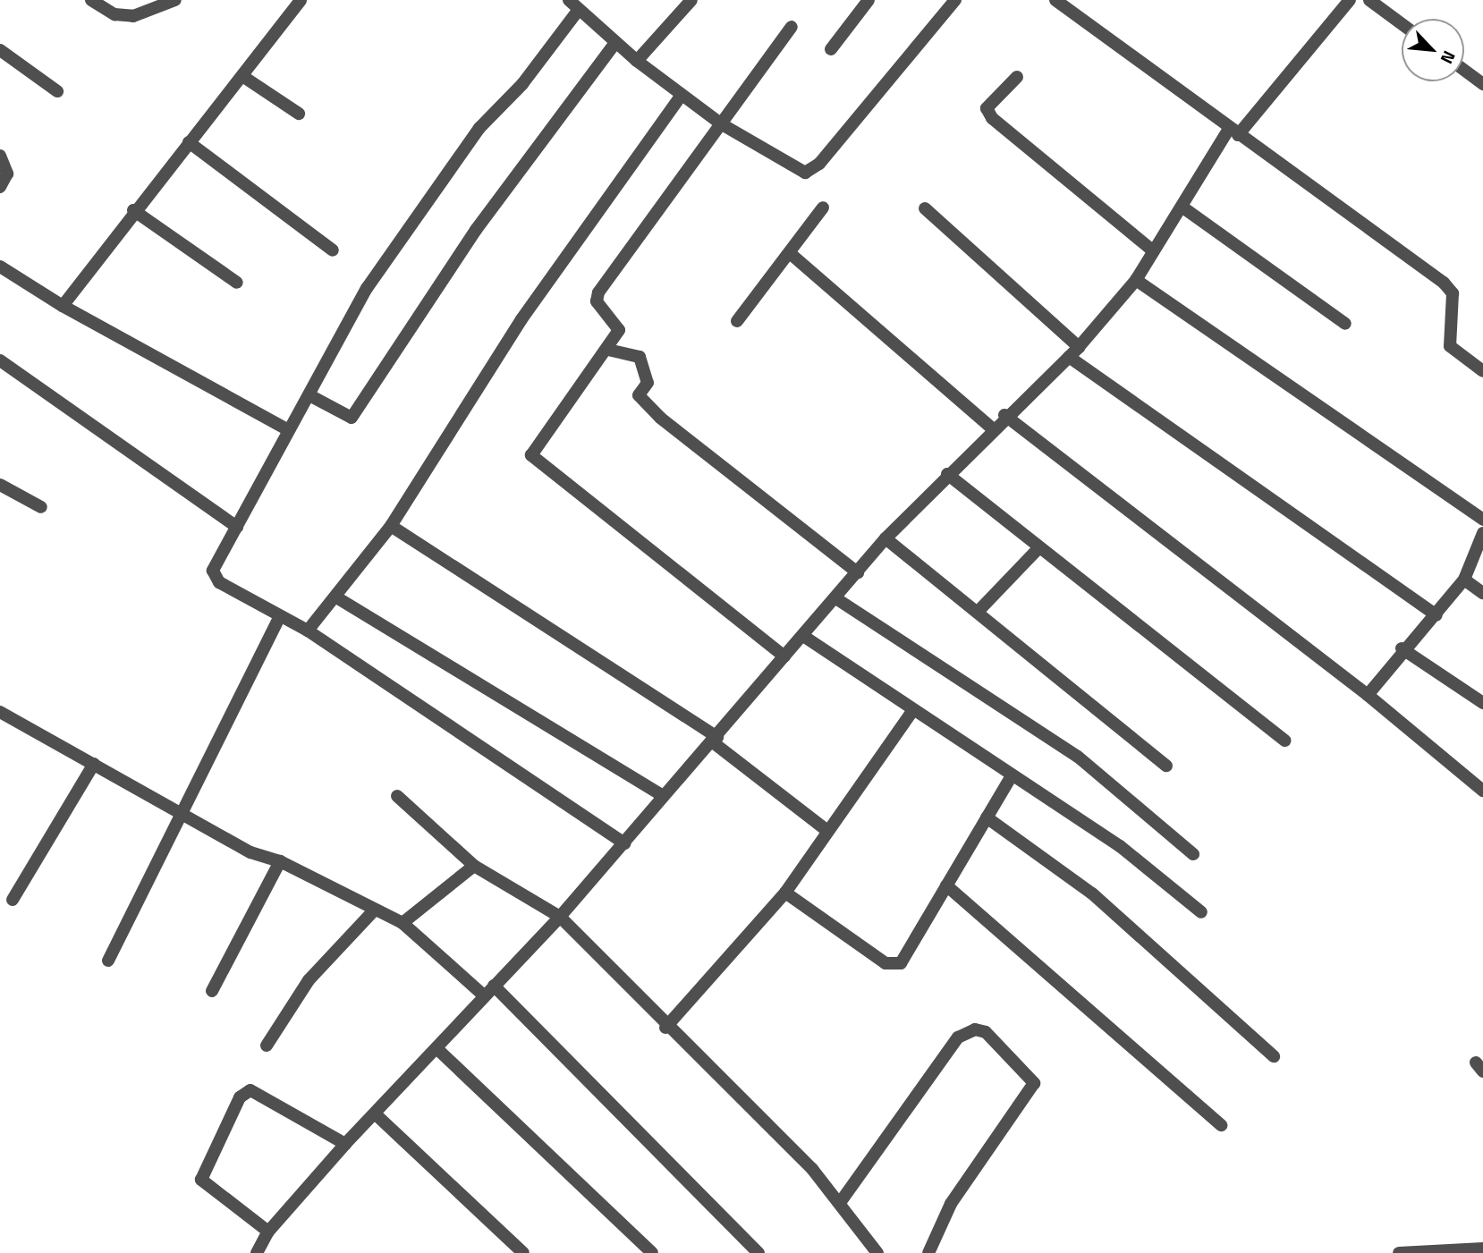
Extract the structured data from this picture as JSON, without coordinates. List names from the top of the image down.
{
  "north": "bottom right"
}
